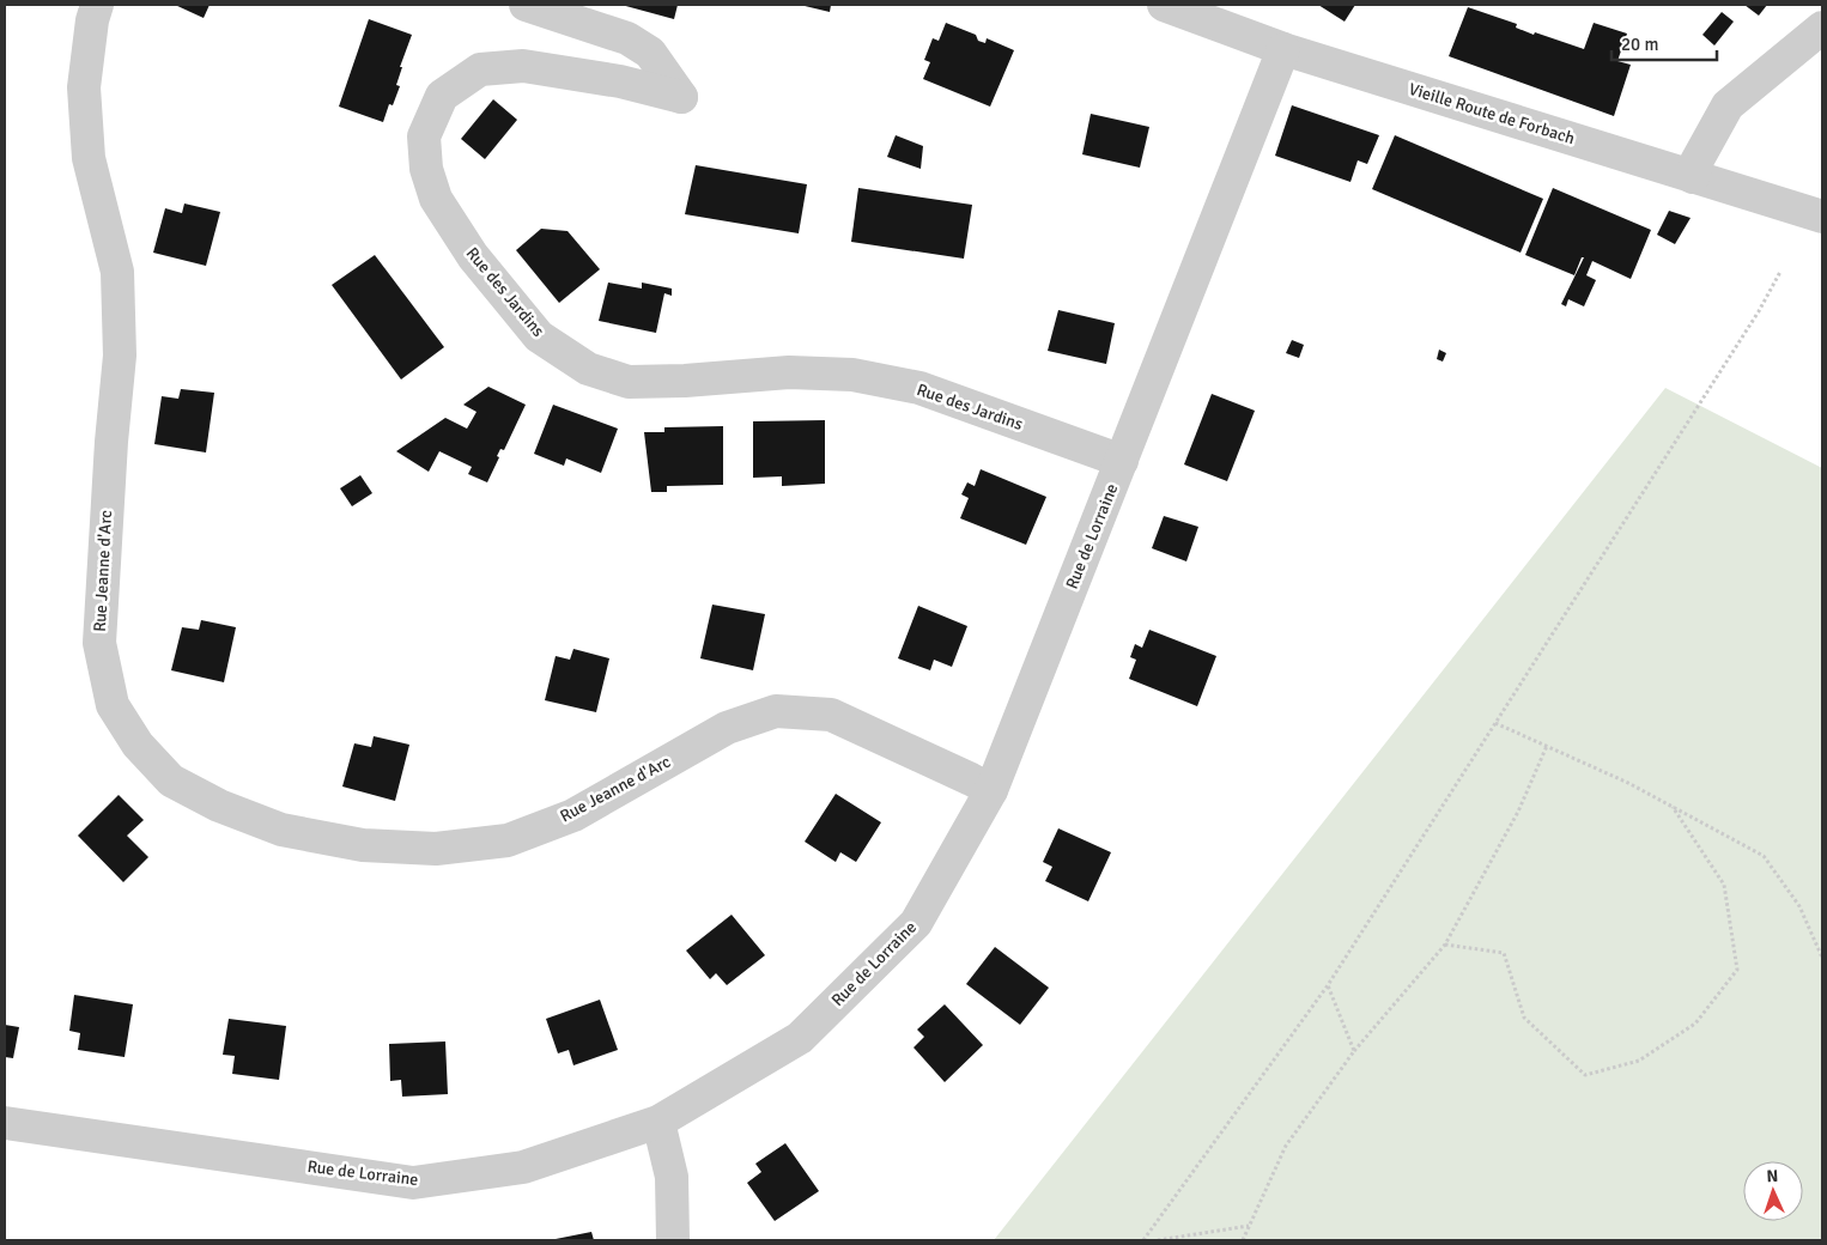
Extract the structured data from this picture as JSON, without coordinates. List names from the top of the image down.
{
  "streets": {
    "street": [
      "Vieille Route de Forbach",
      "Rue des Jardins",
      "Rue de Lorraine",
      "Rue Jeanne d'Arc"
    ]
  },
  "crossings": [
    ["Vieille Route de Forbach", "Rue de Lorraine"],
    ["Rue des Jardins", "Rue de Lorraine"],
    ["Rue de Lorraine", "Rue Jeanne d'Arc"]
  ],
  "scale_bar": "20 m",
  "north": "top"
}
